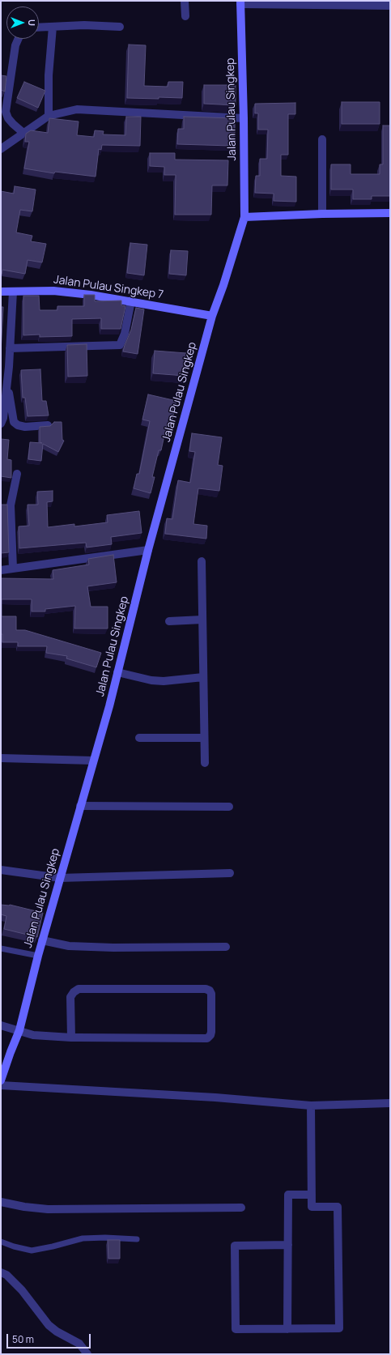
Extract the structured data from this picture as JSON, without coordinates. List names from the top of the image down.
{
  "streets": {
    "street": ["Jalan Pulau Singkep", "Jalan Pulau Singkep 7"]
  },
  "crossings": [
    ["Jalan Pulau Singkep", "Jalan Pulau Singkep 7"]
  ],
  "scale_bar": "50 m",
  "north": "right"
}
